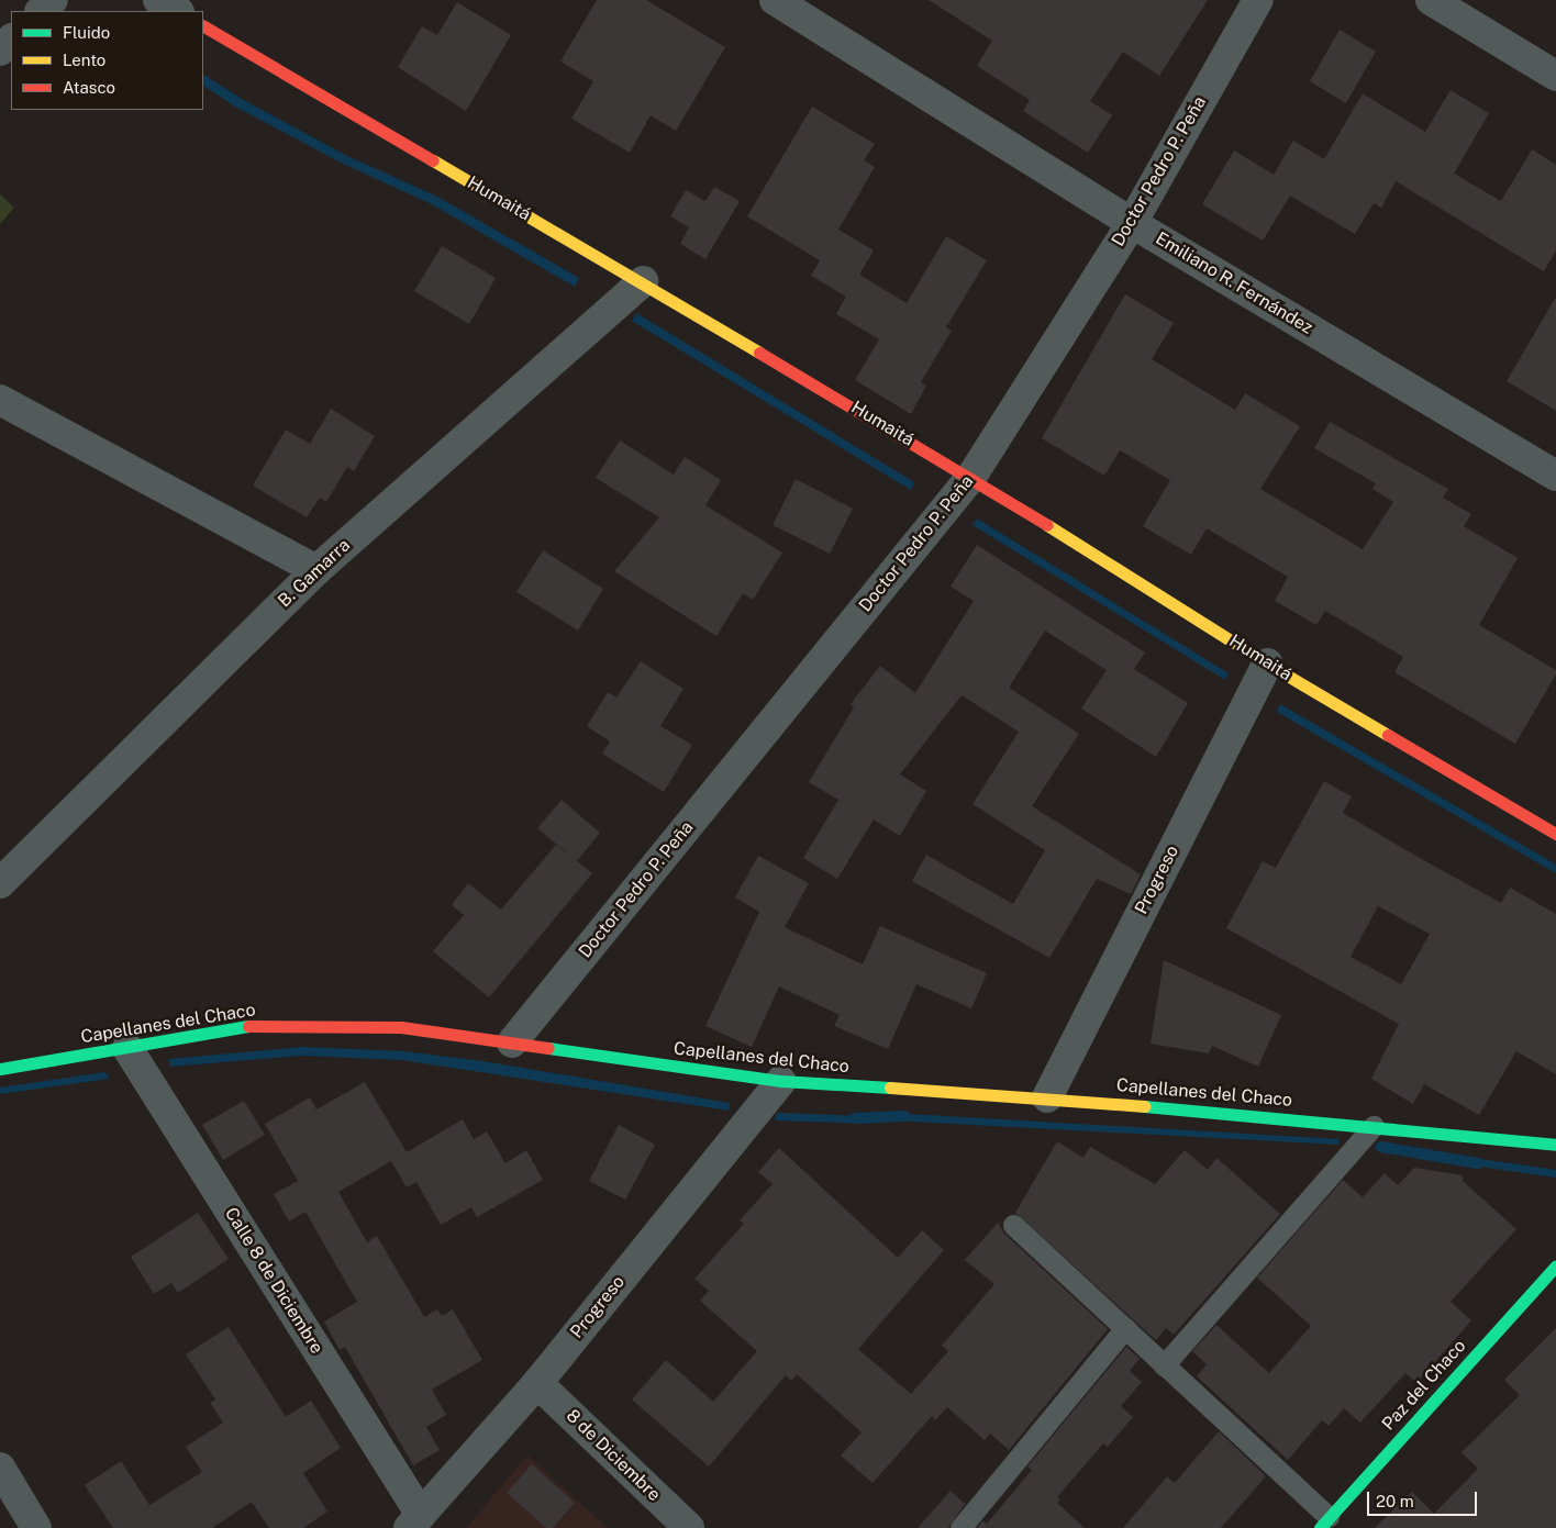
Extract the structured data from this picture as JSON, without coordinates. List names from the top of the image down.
{
  "streets": {
    "street": [
      "Doctor Pedro P. Peña",
      "Humaitá",
      "Emiliano R. Fernández",
      "B. Gamarra",
      "Progreso",
      "Capellanes del Chaco",
      "Calle 8 de Diciembre",
      "Paz del Chaco",
      "8 de Diciembre"
    ]
  },
  "crossings": [
    ["Doctor Pedro P. Peña", "Humaitá"],
    ["Doctor Pedro P. Peña", "Emiliano R. Fernández"],
    ["Doctor Pedro P. Peña", "Capellanes del Chaco"],
    ["Humaitá", "B. Gamarra"],
    ["Humaitá", "Progreso"],
    ["Progreso", "Capellanes del Chaco"],
    ["Progreso", "Calle 8 de Diciembre"],
    ["Progreso", "8 de Diciembre"],
    ["Capellanes del Chaco", "Calle 8 de Diciembre"]
  ],
  "legend": ["Fluido", "Lento", "Atasco"],
  "scale_bar": "20 m"
}
